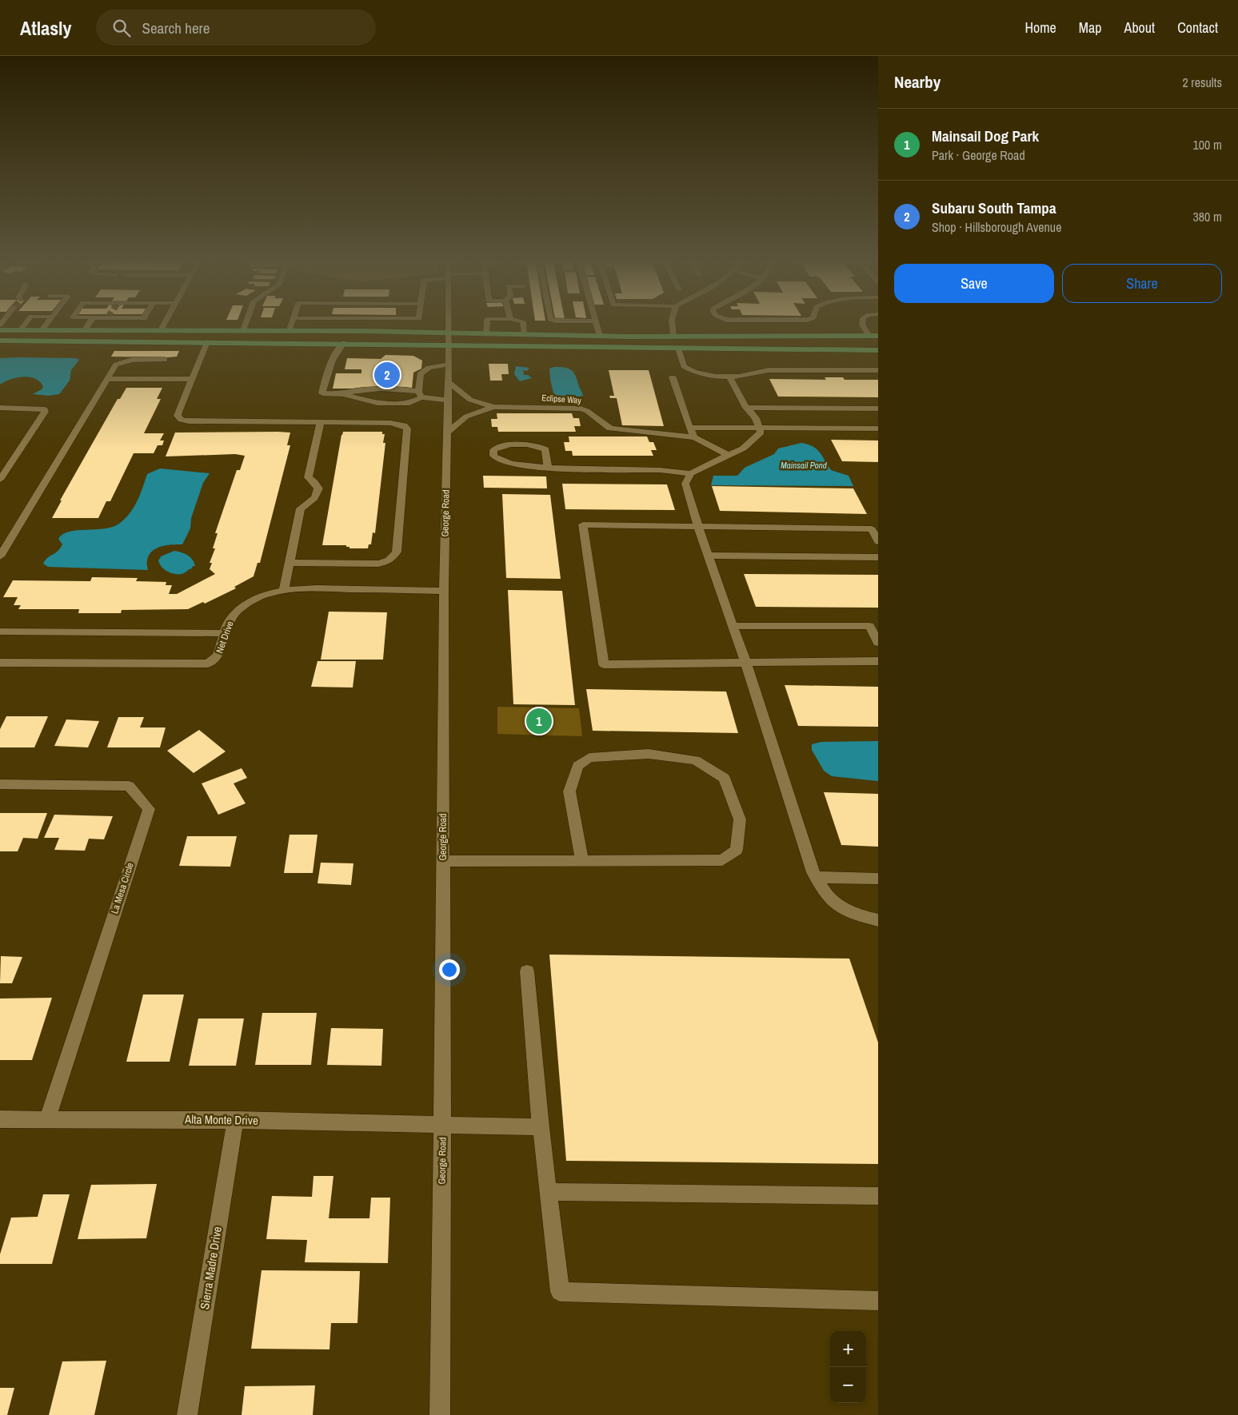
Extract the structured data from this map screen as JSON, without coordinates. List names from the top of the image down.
{
  "streets": {
    "street": [
      "Eclipse Way",
      "George Road",
      "Net Drive",
      "La Mesa Circle",
      "Alta Monte Drive",
      "Sierra Madre Drive"
    ]
  },
  "crossings": [
    ["George Road", "Net Drive"],
    ["George Road", "Alta Monte Drive"],
    ["La Mesa Circle", "Alta Monte Drive"],
    ["Alta Monte Drive", "Sierra Madre Drive"]
  ],
  "water": ["Mainsail Pond"],
  "page": {
    "header": "Atlasly",
    "search": "Search here",
    "nav": [
      "Home",
      "Map",
      "About",
      "Contact"
    ],
    "heading": ["Nearby", "2 results"],
    "list": [
      {
        "mark": "1",
        "name": "Mainsail Dog Park",
        "note": "Park · George Road",
        "value": "100 m"
      },
      {
        "mark": "2",
        "name": "Subaru South Tampa",
        "note": "Shop · Hillsborough Avenue",
        "value": "380 m"
      }
    ],
    "buttons": ["Save", "Share"],
    "pins": ["2", "1"],
    "map_buttons": ["+", "−"]
  }
}
